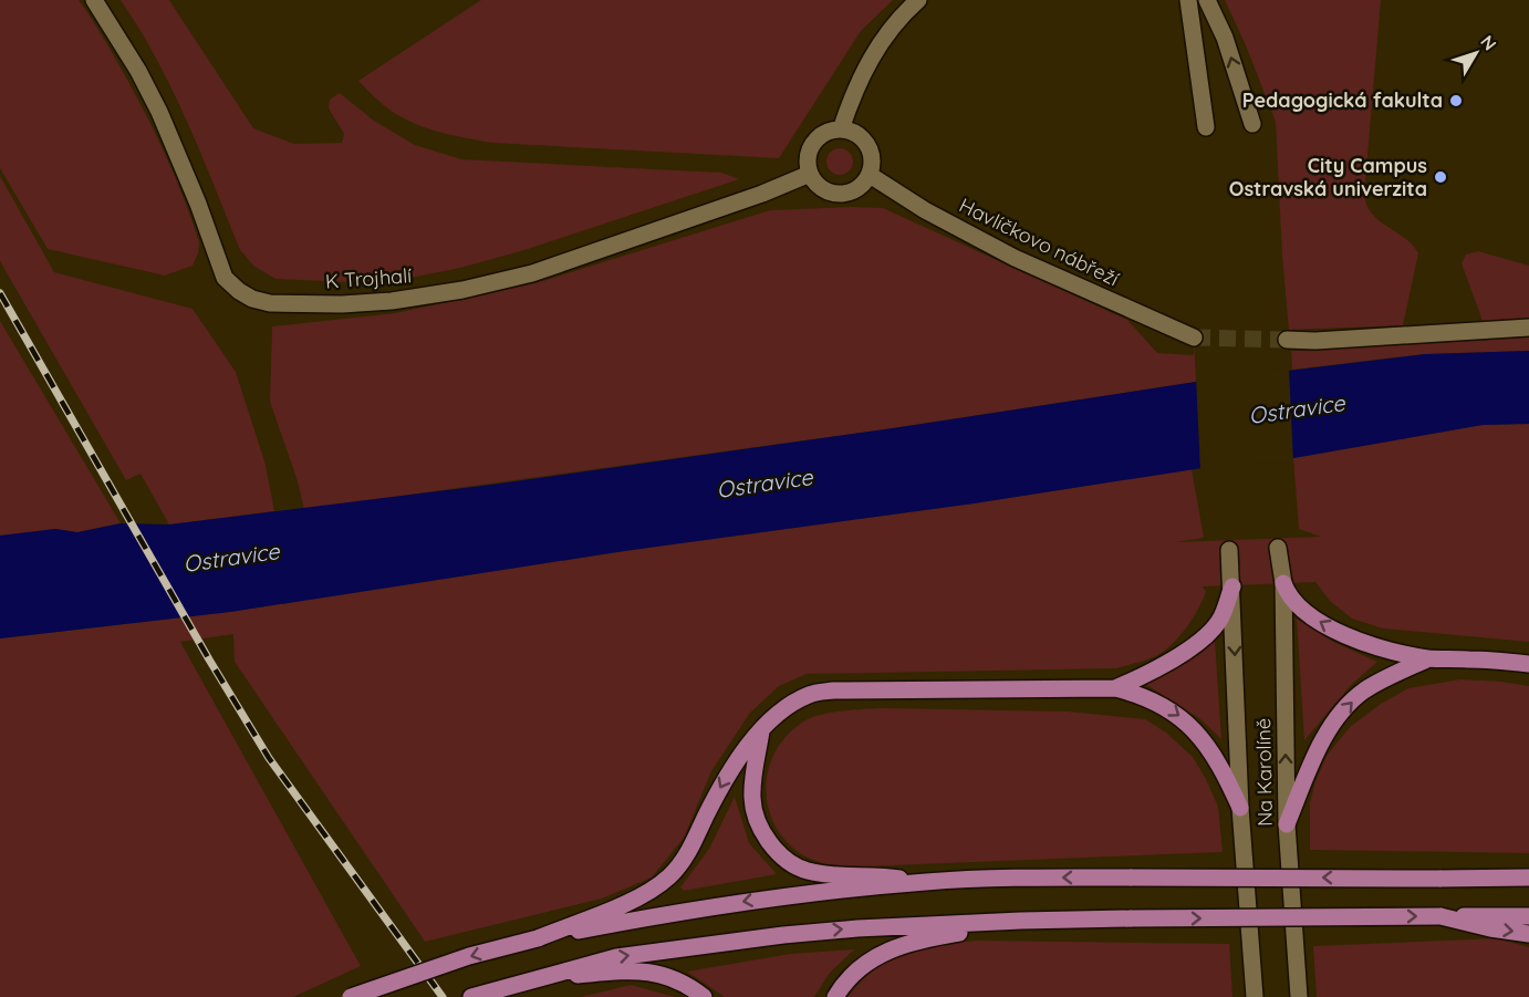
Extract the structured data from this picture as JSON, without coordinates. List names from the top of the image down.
{
  "streets": {
    "street": ["Havlíčkovo nábřeží", "K Trojhalí", "Na Karolíně"]
  },
  "crossings": [
    ["Havlíčkovo nábřeží", "K Trojhalí"]
  ],
  "water": ["Ostravice"],
  "places": ["Pedagogická fakulta", "City Campus Ostravská univerzita"],
  "north": "top right"
}
